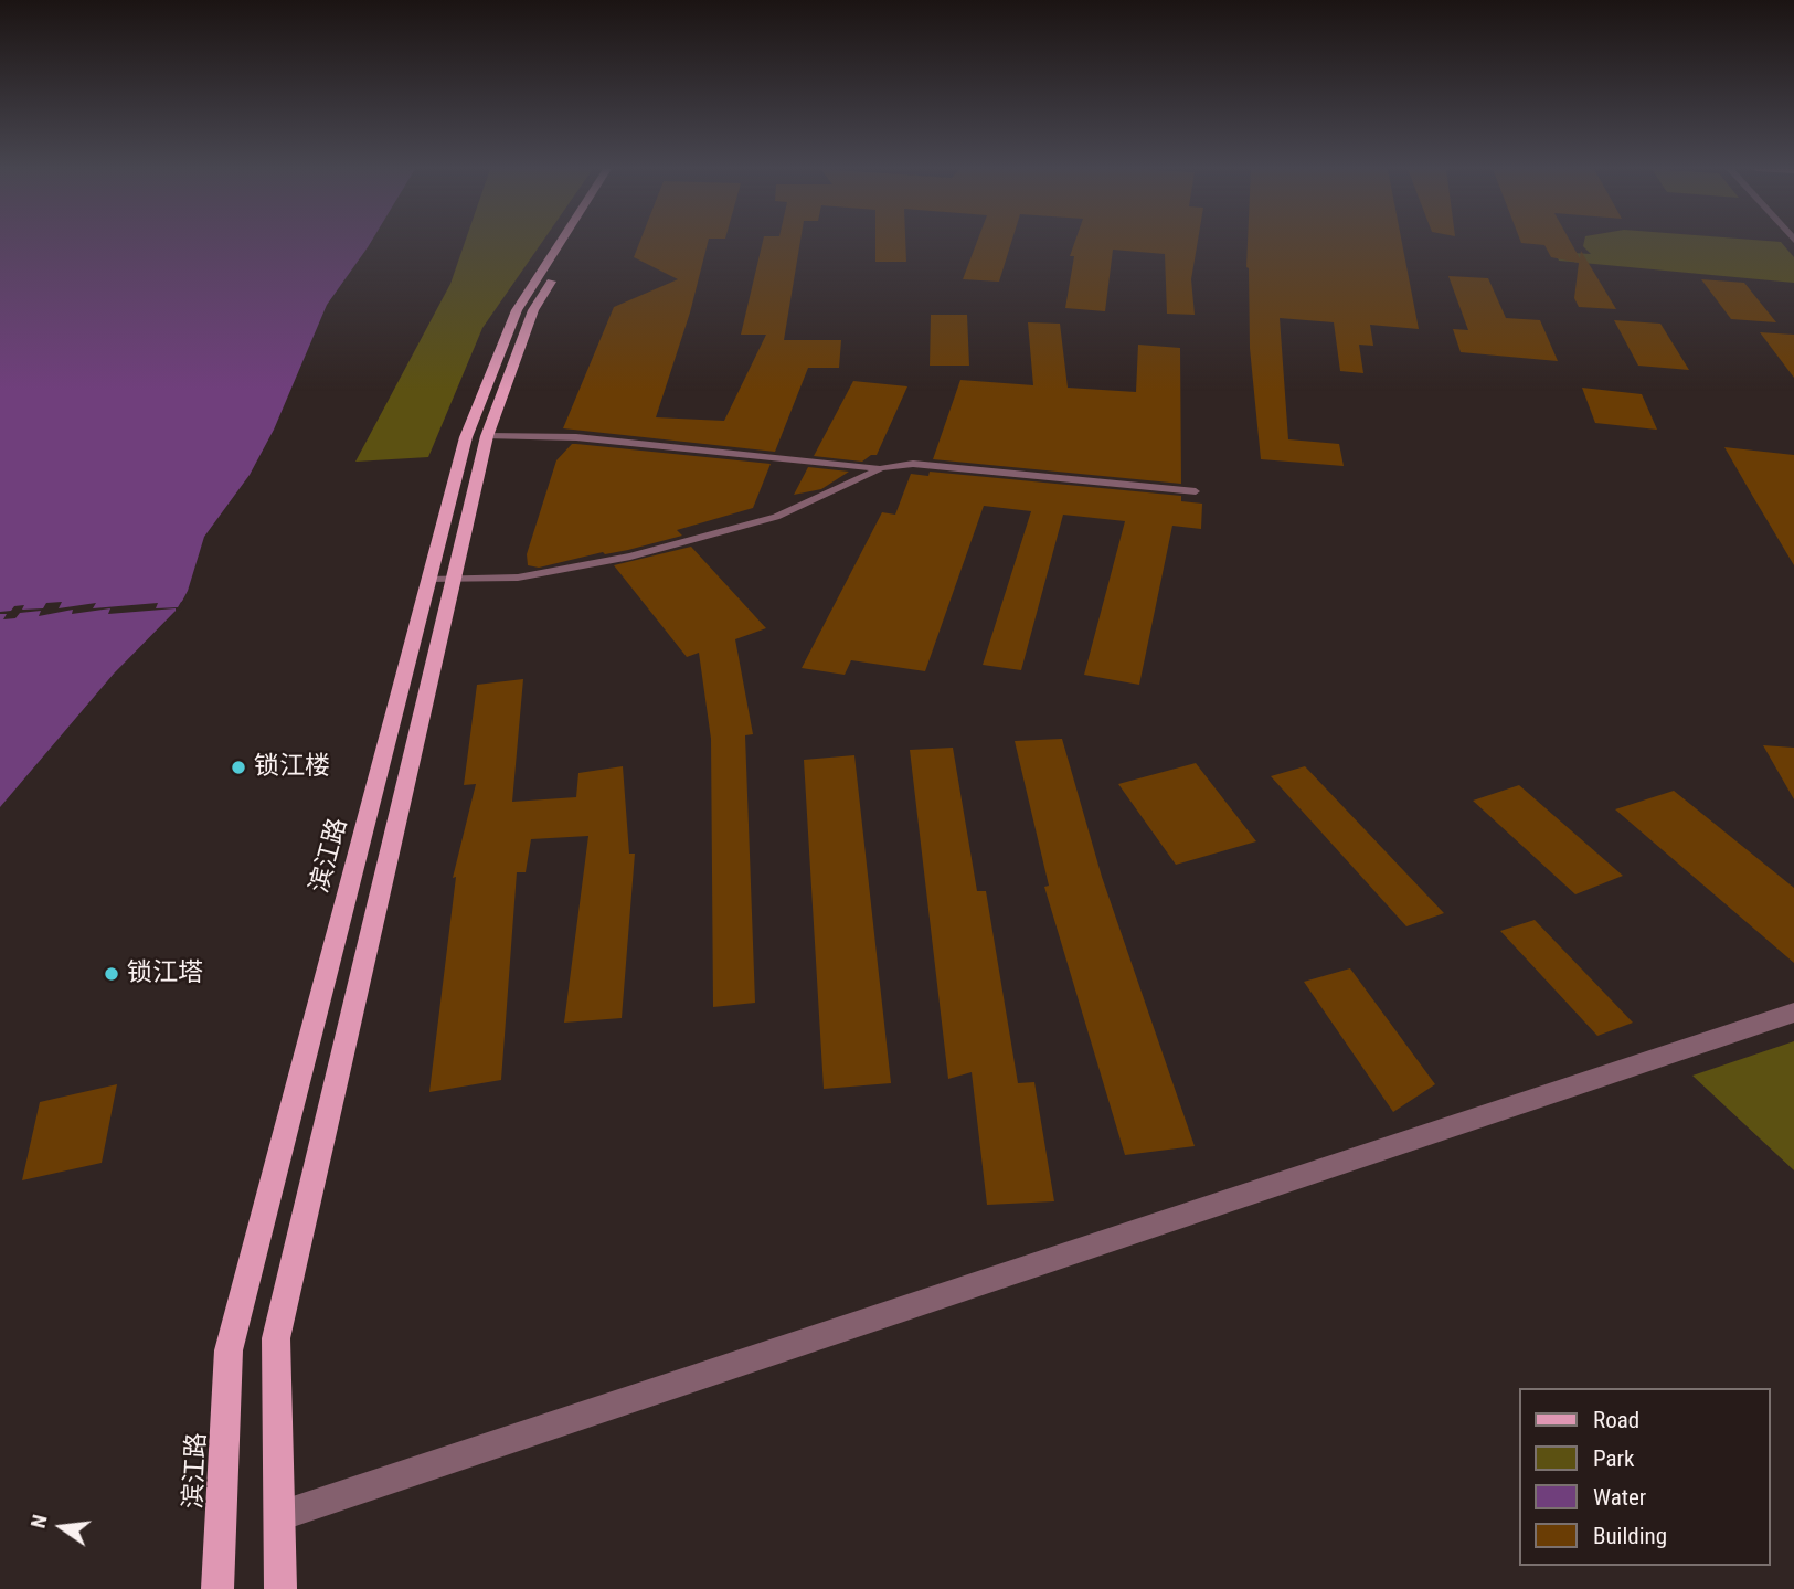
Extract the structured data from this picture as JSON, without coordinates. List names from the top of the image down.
{
  "streets": {
    "main road": ["滨江路"]
  },
  "places": ["锁江楼", "锁江塔"],
  "legend": [
    "Road",
    "Park",
    "Water",
    "Building"
  ],
  "north": "left"
}
